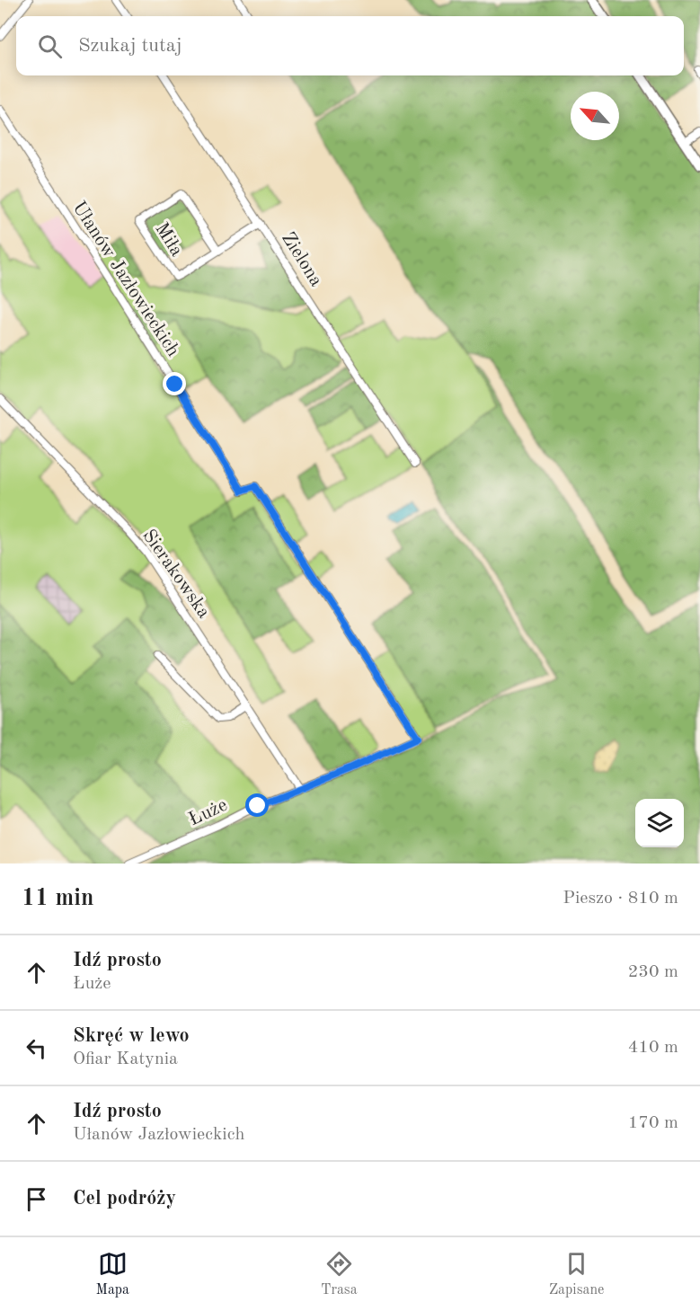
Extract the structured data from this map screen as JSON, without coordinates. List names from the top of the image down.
{
  "streets": {
    "street": [
      "Miła",
      "Zielona",
      "Ułanów Jazłowieckich",
      "Sierakowska",
      "Łuże"
    ]
  },
  "crossings": [
    ["Miła", "Zielona"],
    ["Ułanów Jazłowieckich", "Łuże"],
    ["Sierakowska", "Łuże"]
  ],
  "north": "top left",
  "page": {
    "search": "Szukaj tutaj",
    "heading": ["11 min", "Pieszo · 810 m"],
    "list": [
      ["Idź prosto", "Łuże", "230 m"],
      ["Skręć w lewo", "Ofiar Katynia", "410 m"],
      ["Idź prosto", "Ułanów Jazłowieckich", "170 m"],
      "Cel podróży"
    ],
    "nav": ["Mapa", "Trasa", "Zapisane"]
  }
}
